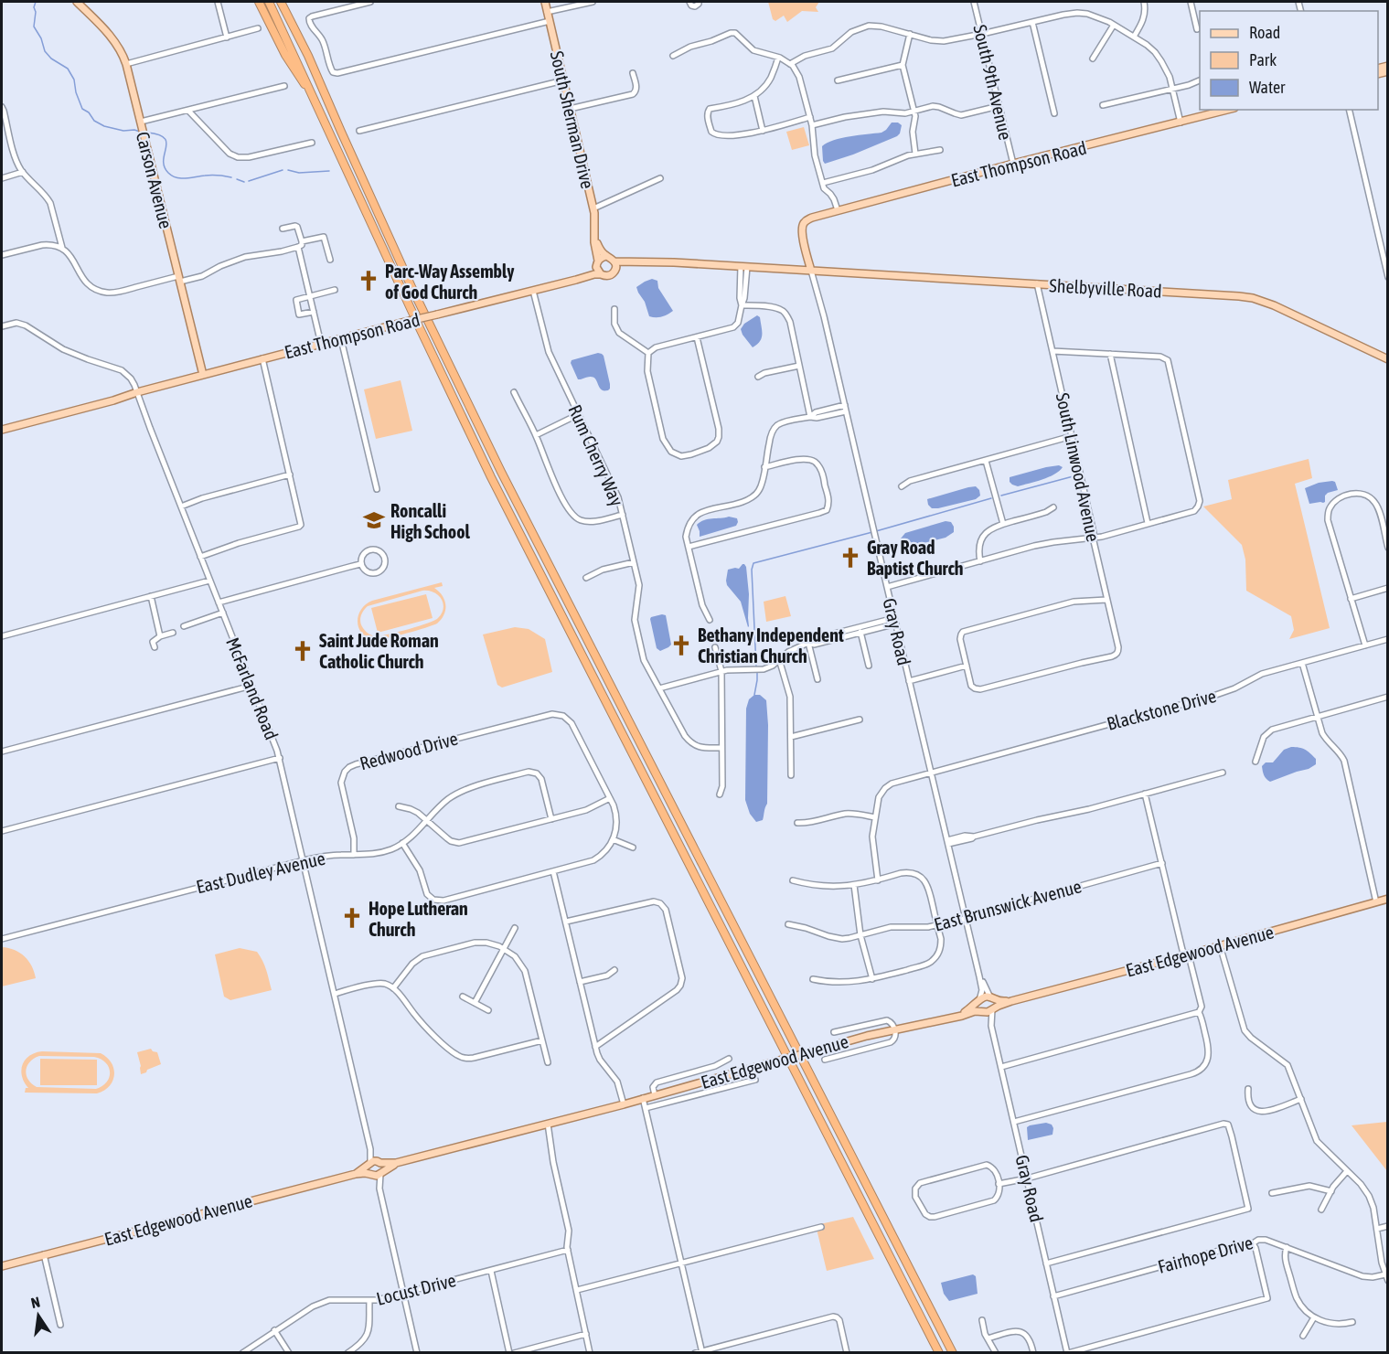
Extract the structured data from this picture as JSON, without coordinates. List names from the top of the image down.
{
  "streets": {
    "main road": [
      "South Sherman Drive",
      "East Thompson Road",
      "Carson Avenue",
      "Shelbyville Road",
      "Gray Road",
      "East Edgewood Avenue"
    ],
    "street": [
      "South 9th Avenue",
      "Rum Cherry Way",
      "South Linwood Avenue",
      "McFarland Road",
      "Blackstone Drive",
      "Redwood Drive",
      "East Dudley Avenue",
      "East Brunswick Avenue",
      "Fairhope Drive",
      "Locust Drive"
    ]
  },
  "crossings": [
    ["South 9th Avenue", "East Thompson Road"],
    ["South Sherman Drive", "East Thompson Road"],
    ["East Thompson Road", "Carson Avenue"],
    ["East Thompson Road", "Rum Cherry Way"],
    ["East Thompson Road", "Gray Road"],
    ["Shelbyville Road", "South Linwood Avenue"],
    ["Shelbyville Road", "Gray Road"],
    ["Gray Road", "Blackstone Drive"],
    ["Gray Road", "East Brunswick Avenue"],
    ["Gray Road", "East Edgewood Avenue"],
    ["Gray Road", "Fairhope Drive"],
    ["McFarland Road", "East Dudley Avenue"],
    ["McFarland Road", "East Edgewood Avenue"],
    ["Redwood Drive", "East Dudley Avenue"]
  ],
  "places": {
    "church": [
      "Parc-Way Assembly of God Church",
      "Gray Road Baptist Church",
      "Bethany Independent Christian Church",
      "Saint Jude Roman Catholic Church",
      "Hope Lutheran Church"
    ],
    "school or university": ["Roncalli High School"]
  },
  "legend": ["Road", "Park", "Water"],
  "north": "top"
}
